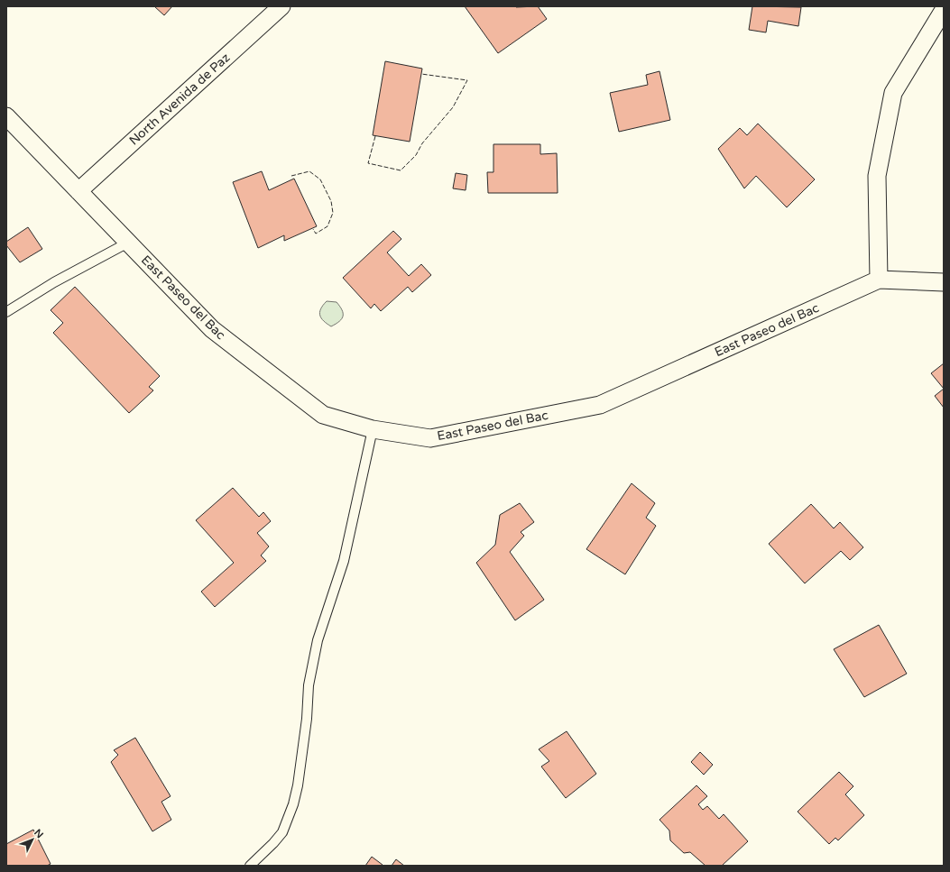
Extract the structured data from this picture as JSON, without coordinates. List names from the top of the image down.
{
  "streets": {
    "street": ["North Avenida de Paz", "East Paseo del Bac"]
  },
  "crossings": [
    ["North Avenida de Paz", "East Paseo del Bac"]
  ],
  "north": "top right"
}
